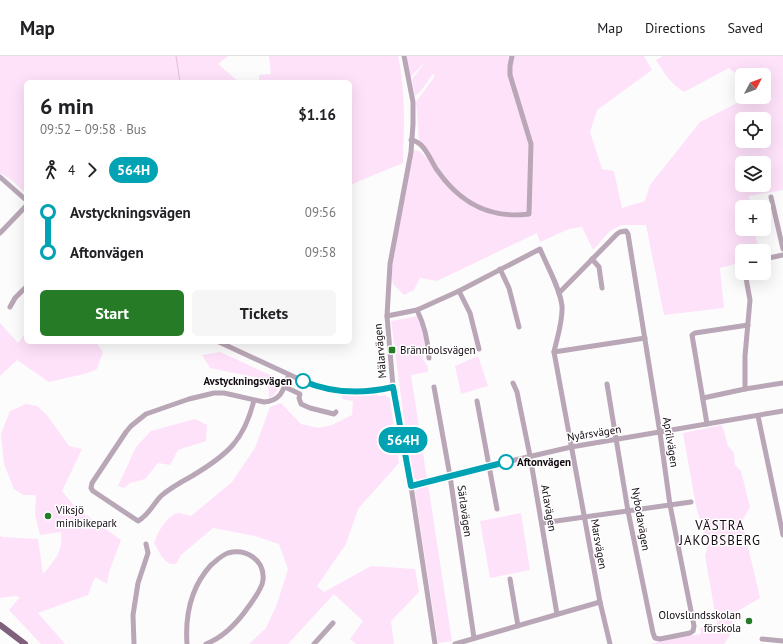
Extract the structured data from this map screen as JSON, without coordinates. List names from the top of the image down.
{
  "streets": {
    "street": [
      "Mälarvägen",
      "Nyårsvägen",
      "Aprilvägen",
      "Arlavägen",
      "Särlavägen",
      "Nybodavägen",
      "Marsvägen"
    ]
  },
  "crossings": [
    ["Mälarvägen", "Nyårsvägen"],
    ["Nyårsvägen", "Aprilvägen"],
    ["Nyårsvägen", "Arlavägen"],
    ["Nyårsvägen", "Särlavägen"],
    ["Nyårsvägen", "Nybodavägen"],
    ["Nyårsvägen", "Marsvägen"],
    ["Aprilvägen", "Nybodavägen"]
  ],
  "districts": ["VÄSTRA JAKOBSBERG"],
  "places": {
    "transit": ["Brännbolsvägen"],
    "other": [
      "Avstyckningsvägen",
      "Aftonvägen",
      "Viksjö minibikepark",
      "Olovslundsskolan förskola"
    ]
  },
  "lines": ["bus line 564H"],
  "north": "top right",
  "page": {
    "header": "Map",
    "nav": ["Map", "Directions", "Saved"],
    "on_map": "564H",
    "map_buttons": ["+", "−"],
    "heading": ["6 min", "09:52 – 09:58 · Bus", "$1.16"],
    "legs": ["4", "564H"],
    "list": [
      {
        "name": "Avstyckningsvägen",
        "value": "09:56"
      },
      {
        "name": "Aftonvägen",
        "value": "09:58"
      }
    ],
    "buttons": ["Start", "Tickets"]
  }
}
